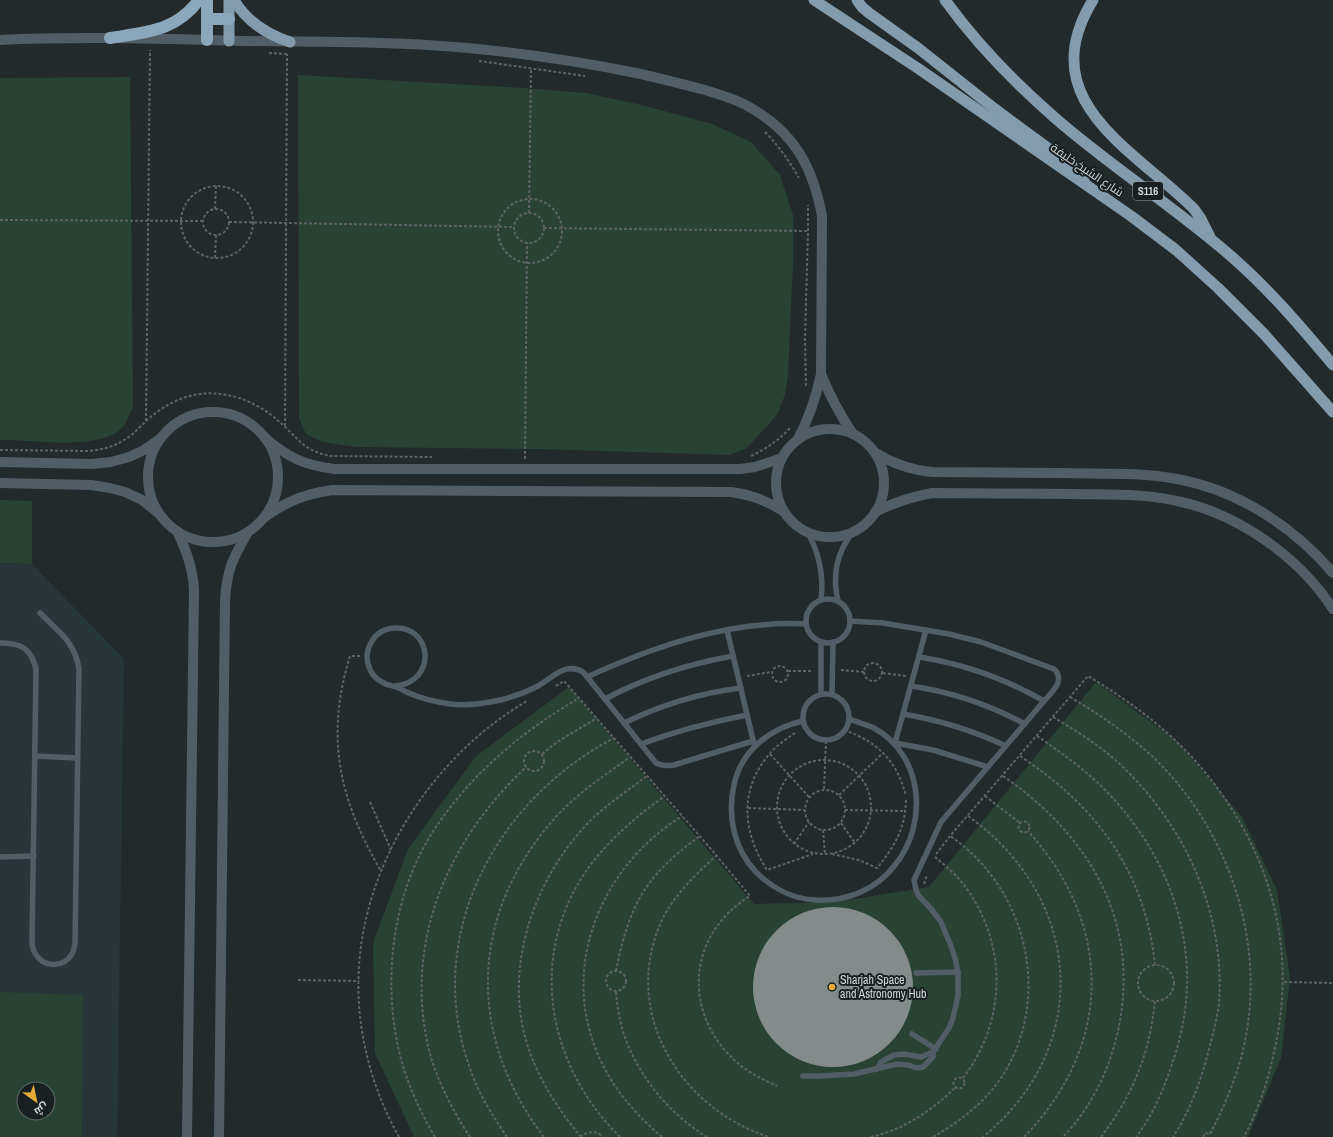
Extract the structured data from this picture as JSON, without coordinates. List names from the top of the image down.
{
  "streets": {
    "highway": ["شارع الشيخ خليفة", "S116"]
  },
  "places": ["Sharjah Space and Astronomy Hub"],
  "north": "bottom right"
}
